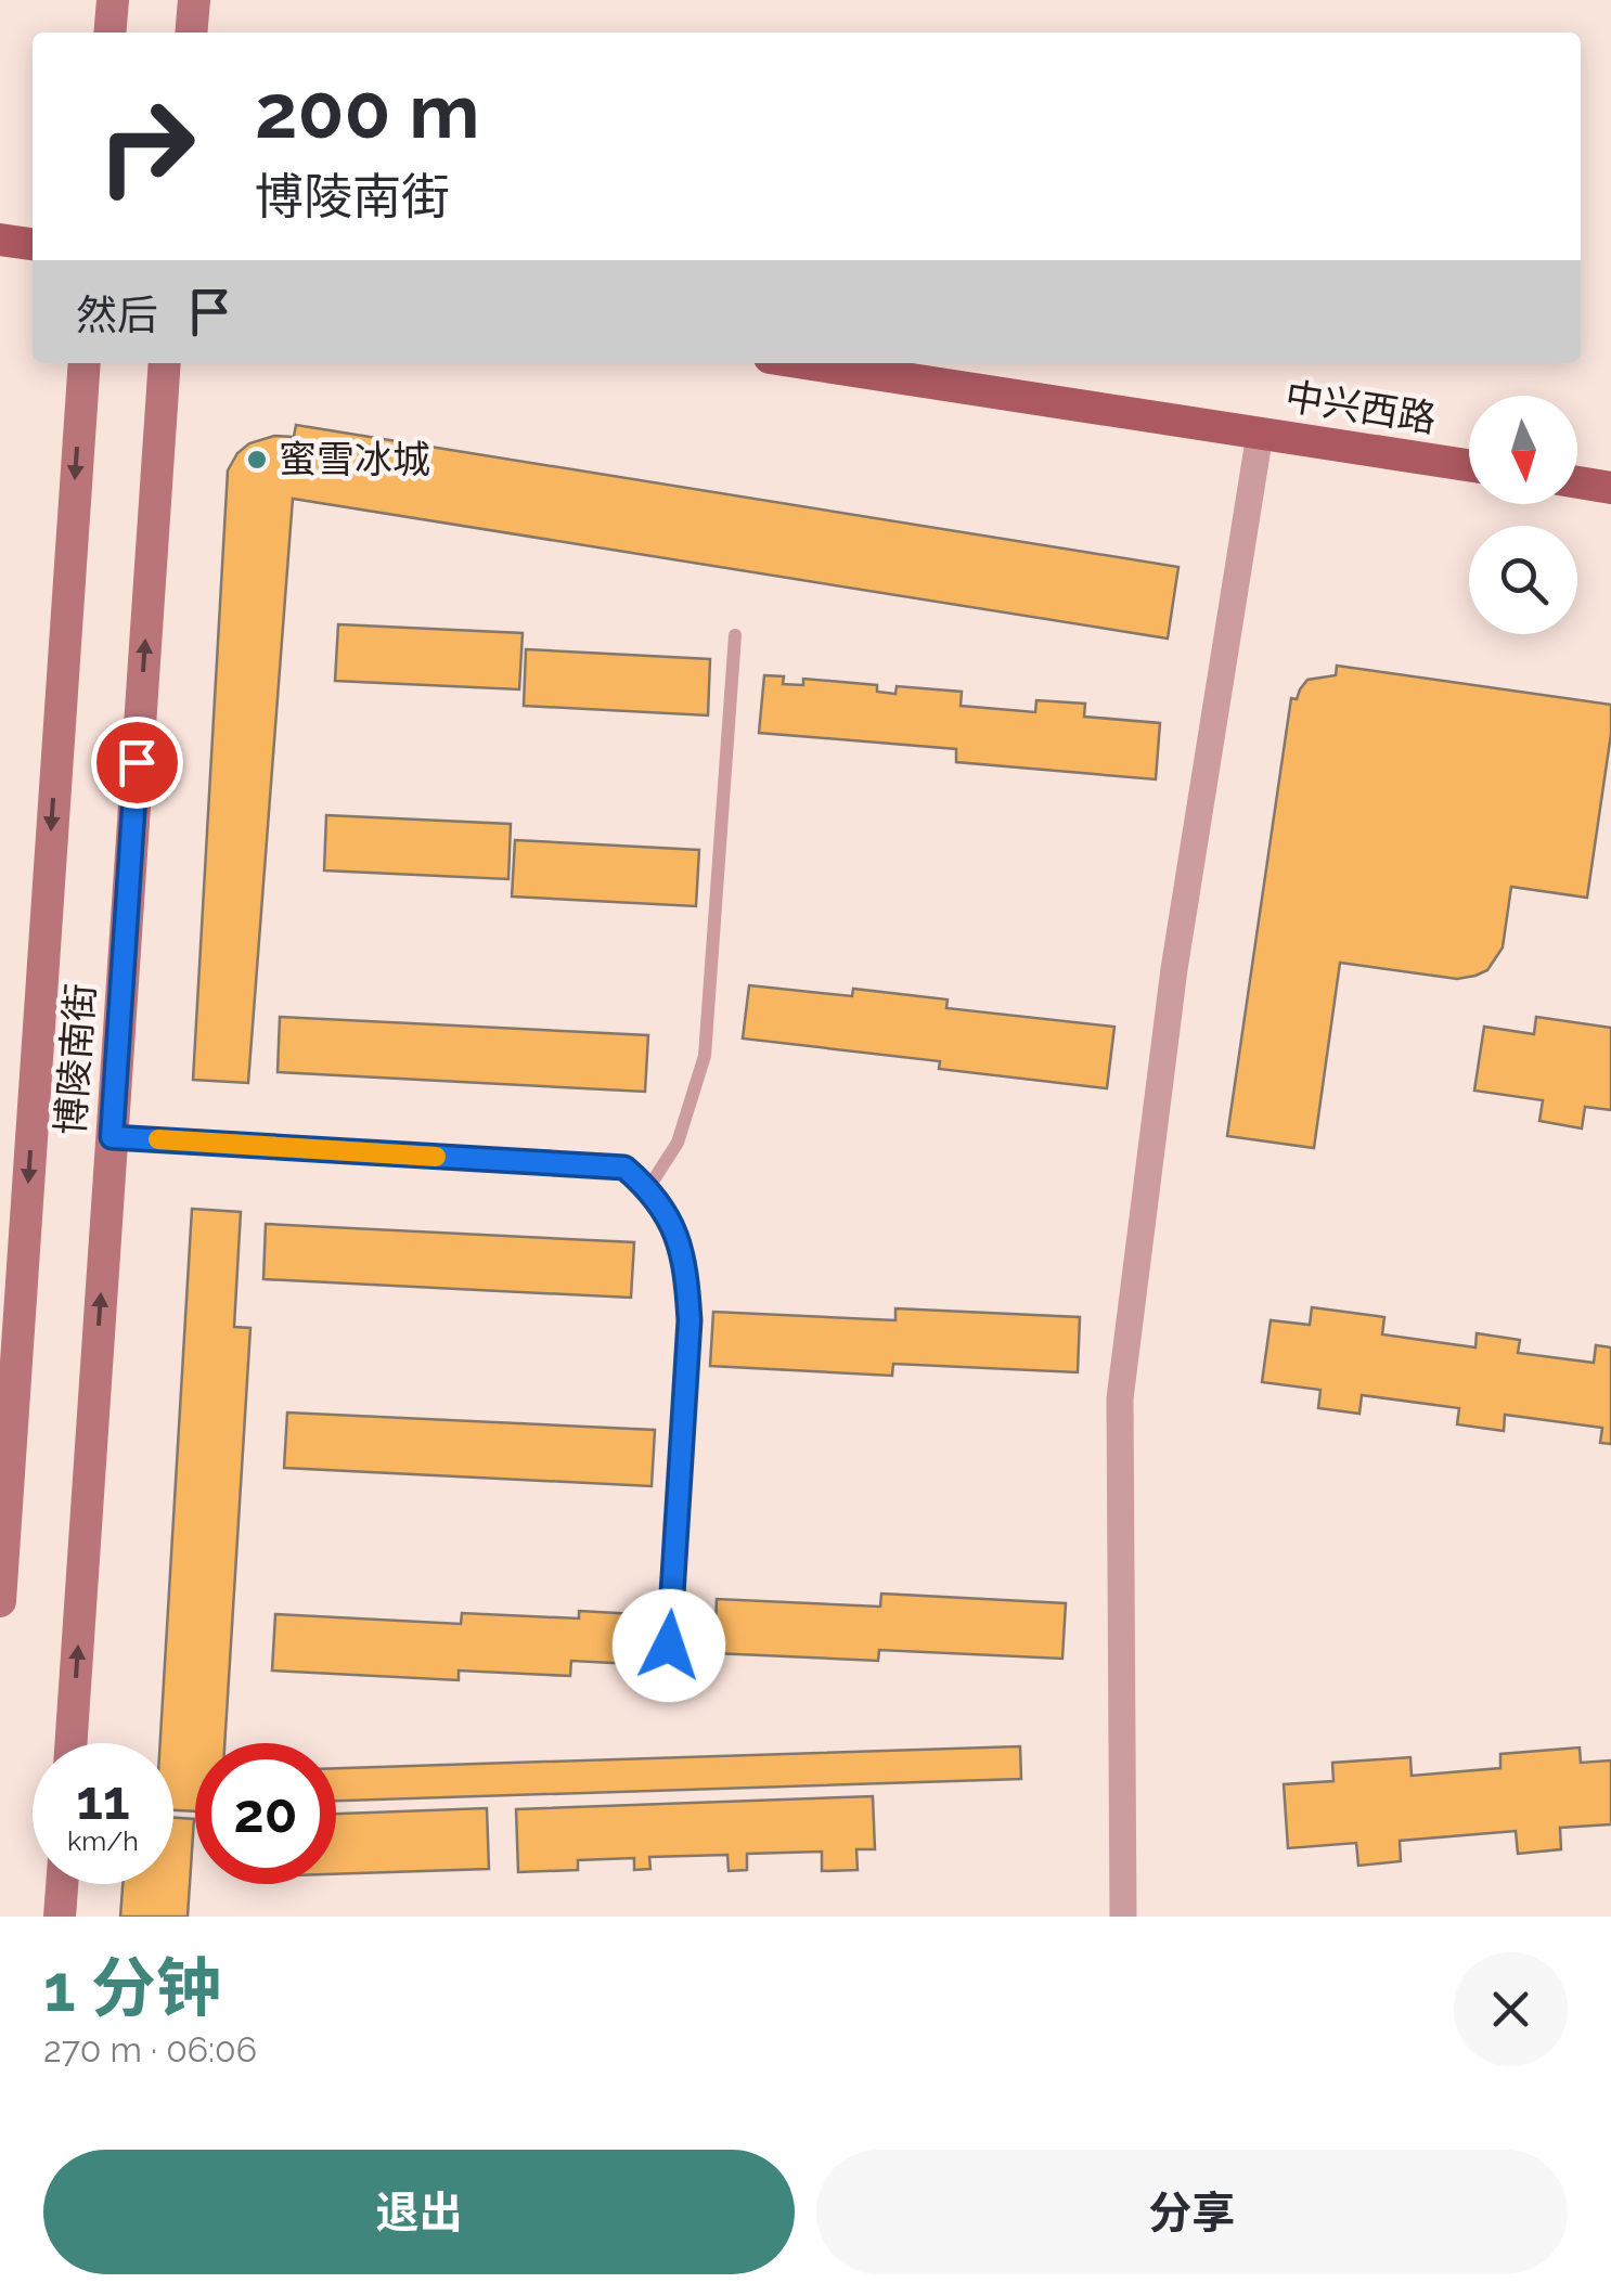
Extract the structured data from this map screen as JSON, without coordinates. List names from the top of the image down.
{
  "streets": {
    "main road": ["中兴西路", "博陵南街"]
  },
  "places": ["蜜雪冰城"],
  "north": "bottom",
  "page": {
    "turn": ["200 m", "博陵南街"],
    "then": "然后",
    "speed": "11 km/h",
    "limit": "20",
    "heading": ["1 分钟", "270 m · 06:06"],
    "buttons": ["退出", "分享"]
  }
}
